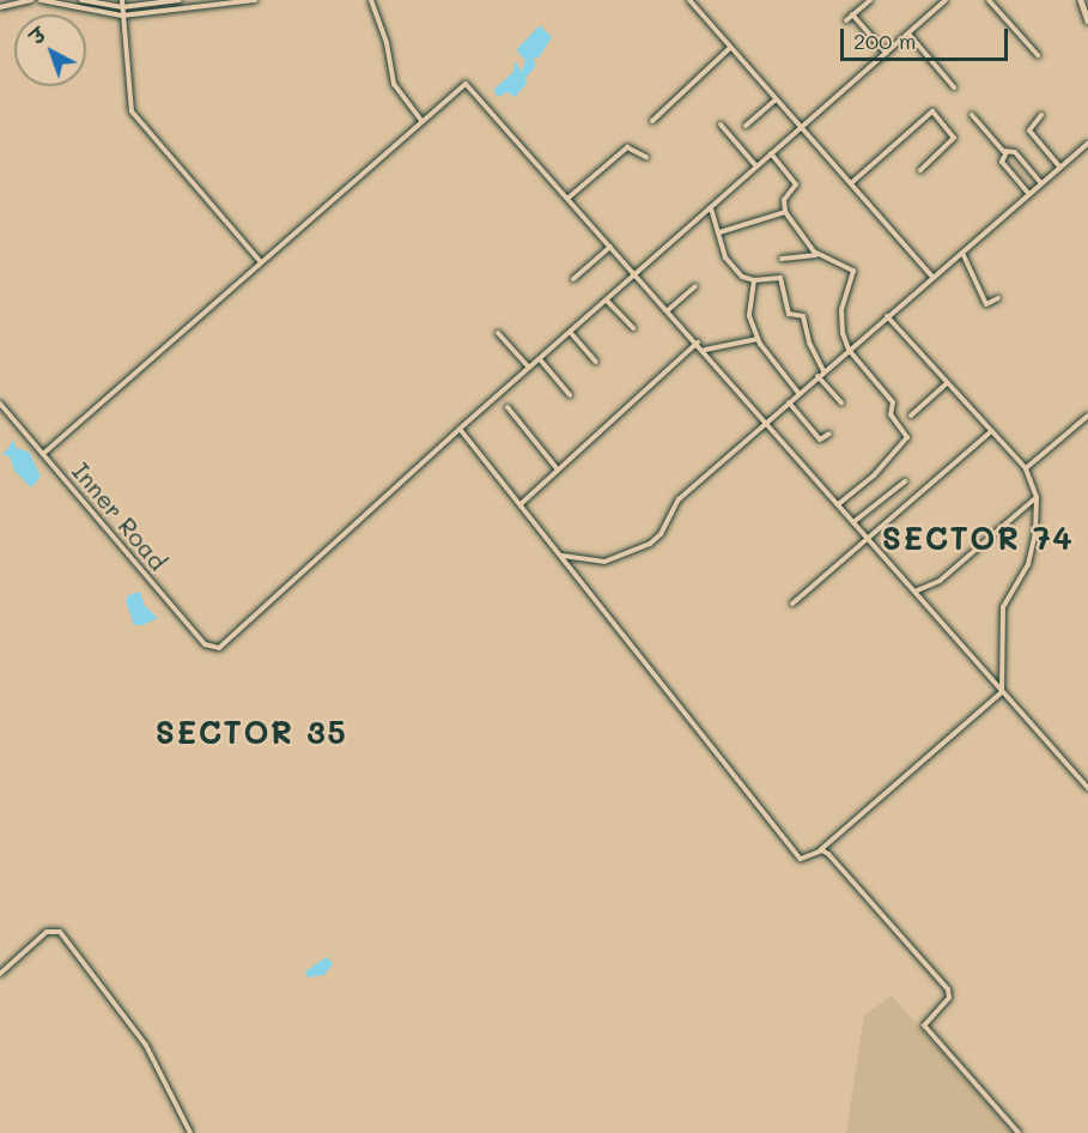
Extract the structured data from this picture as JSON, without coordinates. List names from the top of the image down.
{
  "streets": {
    "street": ["Inner Road"]
  },
  "districts": ["SECTOR 74", "SECTOR 35"],
  "scale_bar": "200 m",
  "north": "top left"
}
